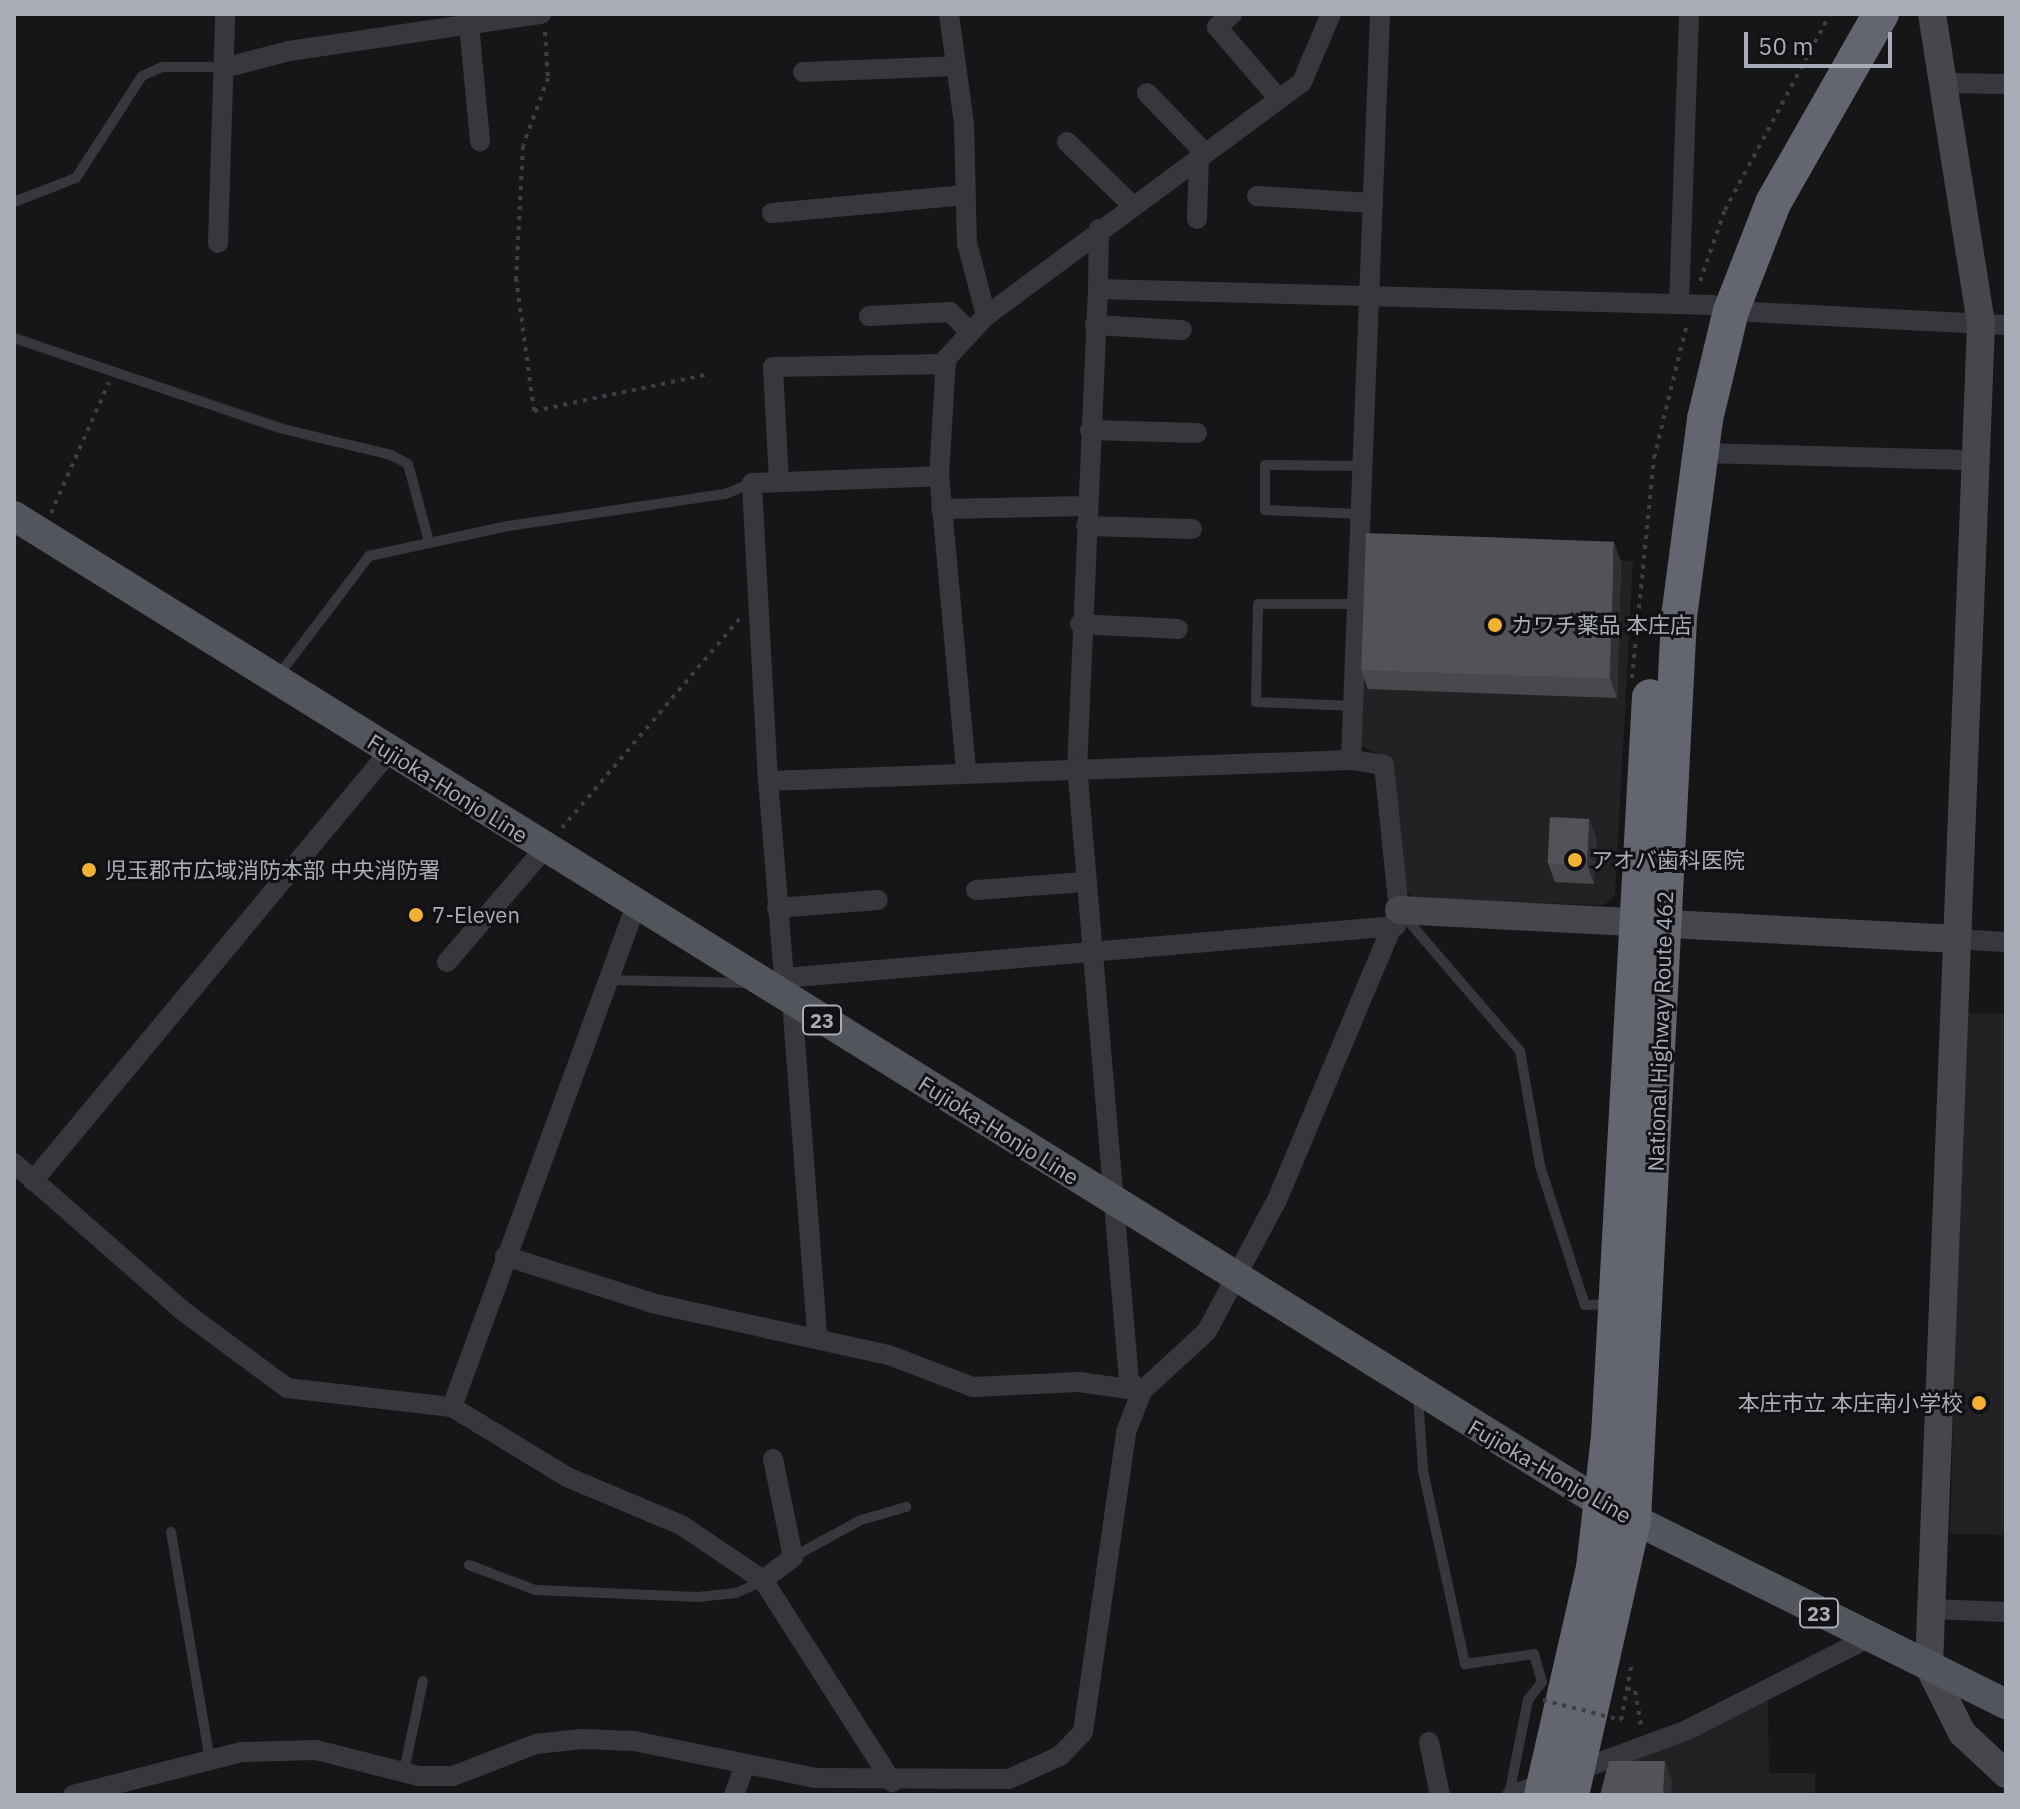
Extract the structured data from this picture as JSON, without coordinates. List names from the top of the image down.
{
  "streets": {
    "highway": ["National Highway Route 462"],
    "main road": ["Fujioka-Honjo Line", "23"]
  },
  "crossings": [
    ["Fujioka-Honjo Line", "National Highway Route 462"]
  ],
  "places": [
    "カワチ薬品 本庄店",
    "アオバ歯科医院",
    "児玉郡市広域消防本部 中央消防署",
    "7-Eleven",
    "本庄市立 本庄南小学校"
  ],
  "scale_bar": "50 m"
}
